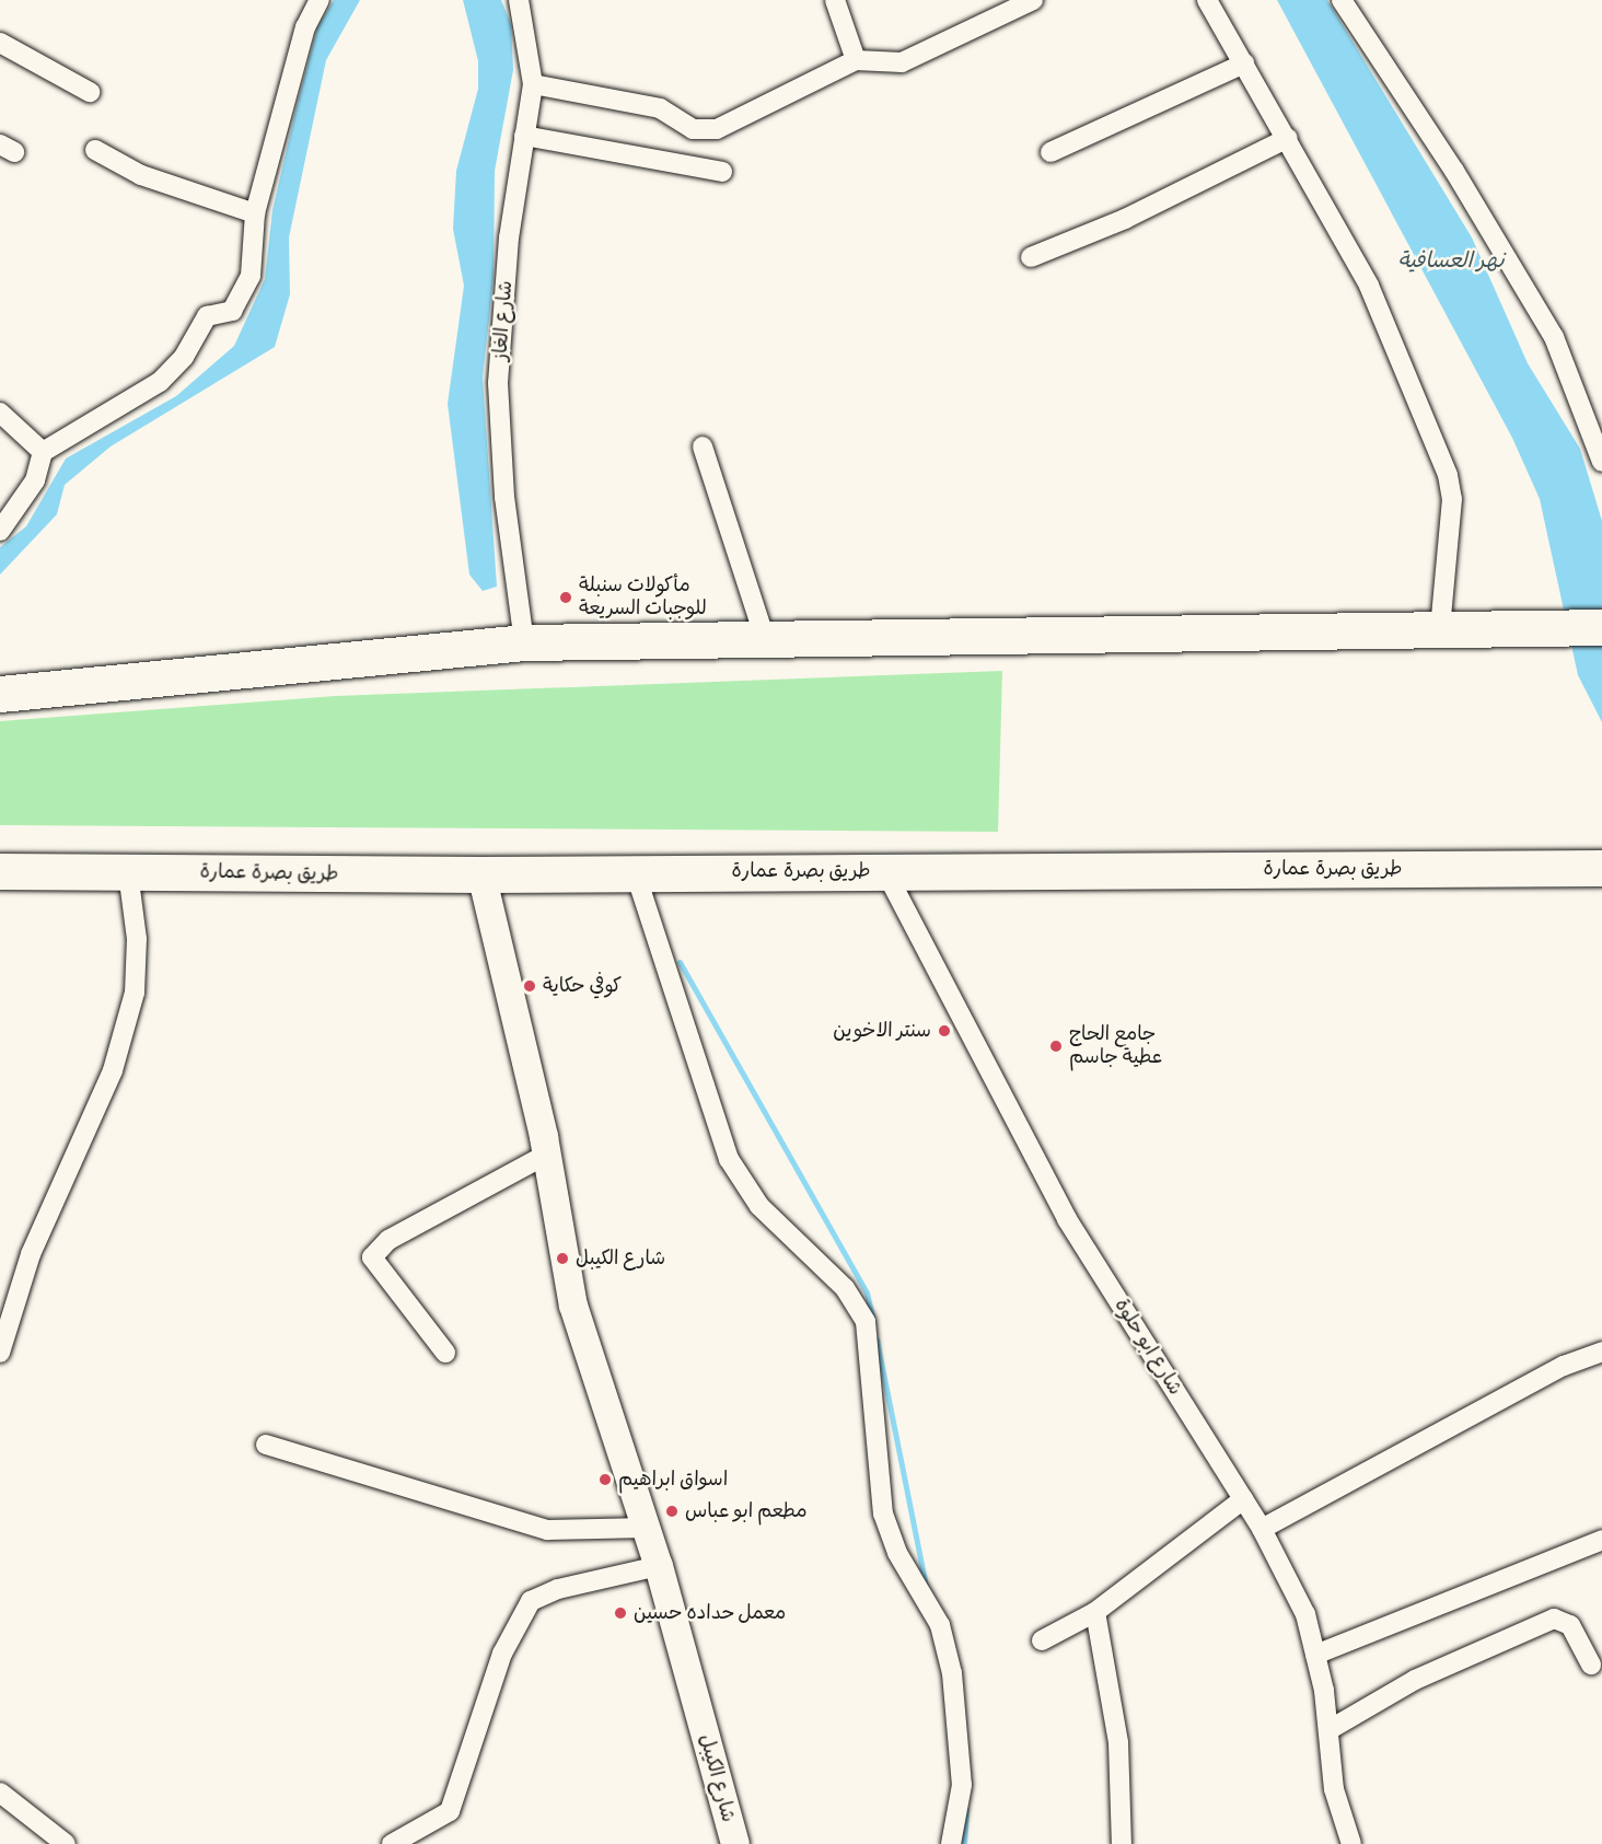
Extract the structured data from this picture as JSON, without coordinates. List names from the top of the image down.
{
  "streets": {
    "highway": ["طريق بصرة عمارة"],
    "street": ["شارع الغاز", "شارع ابو حلوة", "شارع الكيبل"]
  },
  "crossings": [
    ["طريق بصرة عمارة", "شارع ابو حلوة"],
    ["طريق بصرة عمارة", "شارع الكيبل"]
  ],
  "water": ["نهر العسافية"],
  "places": [
    "مأكولات سنبلة للوجبات السريعة",
    "كوفي حكاية",
    "سنتر الاخوين",
    "جامع الحاج عطية جاسم",
    "شارع الكيبل",
    "اسواق ابراهيم",
    "مطعم ابو عباس",
    "معمل حداده حسين"
  ]
}
